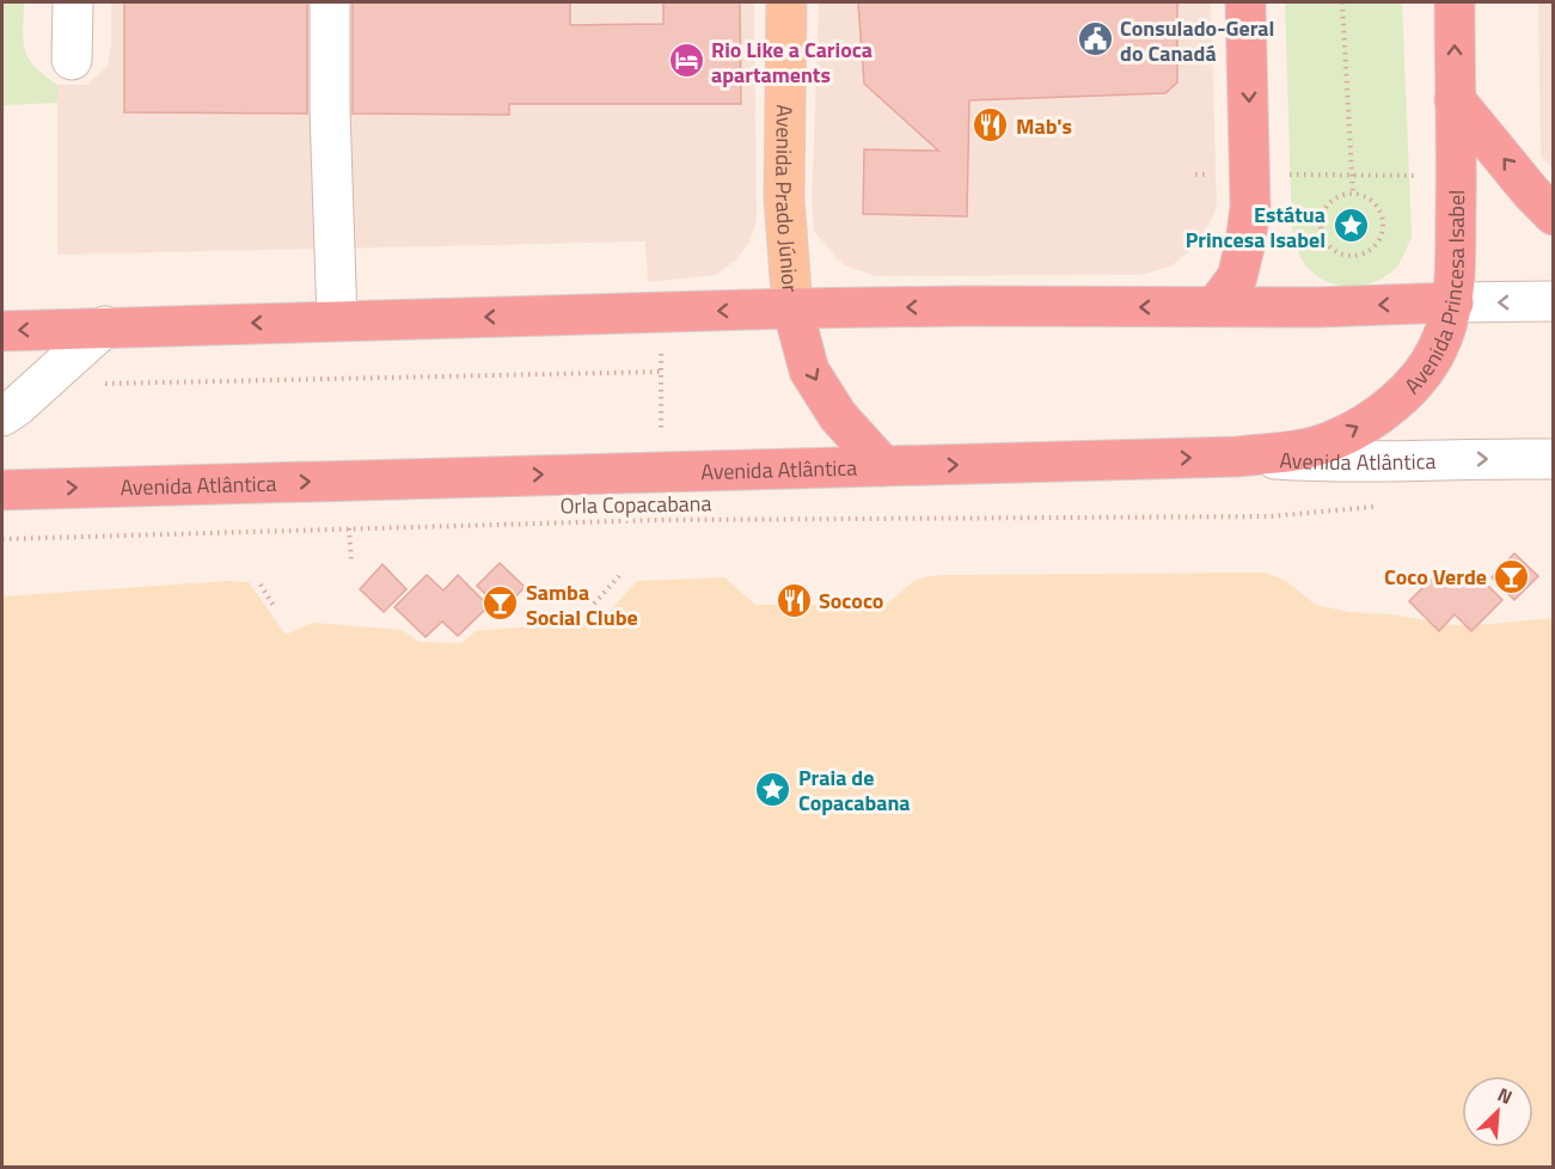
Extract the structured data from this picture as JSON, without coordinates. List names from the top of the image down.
{
  "streets": {
    "highway": ["Avenida Princesa Isabel", "Avenida Atlântica"],
    "main road": ["Avenida Prado Júnior"],
    "path": ["Orla Copacabana"]
  },
  "crossings": [
    ["Avenida Princesa Isabel", "Avenida Atlântica"]
  ],
  "one_way": ["Avenida Princesa Isabel", "Avenida Atlântica"],
  "places": {
    "public building": ["Consulado-Geral do Canadá"],
    "hotel": ["Rio Like a Carioca apartaments"],
    "restaurant": ["Mab's", "Sococo"],
    "place": ["Estátua Princesa Isabel", "Praia de Copacabana"],
    "bar": ["Coco Verde", "Samba Social Clube"]
  },
  "north": "top right"
}
